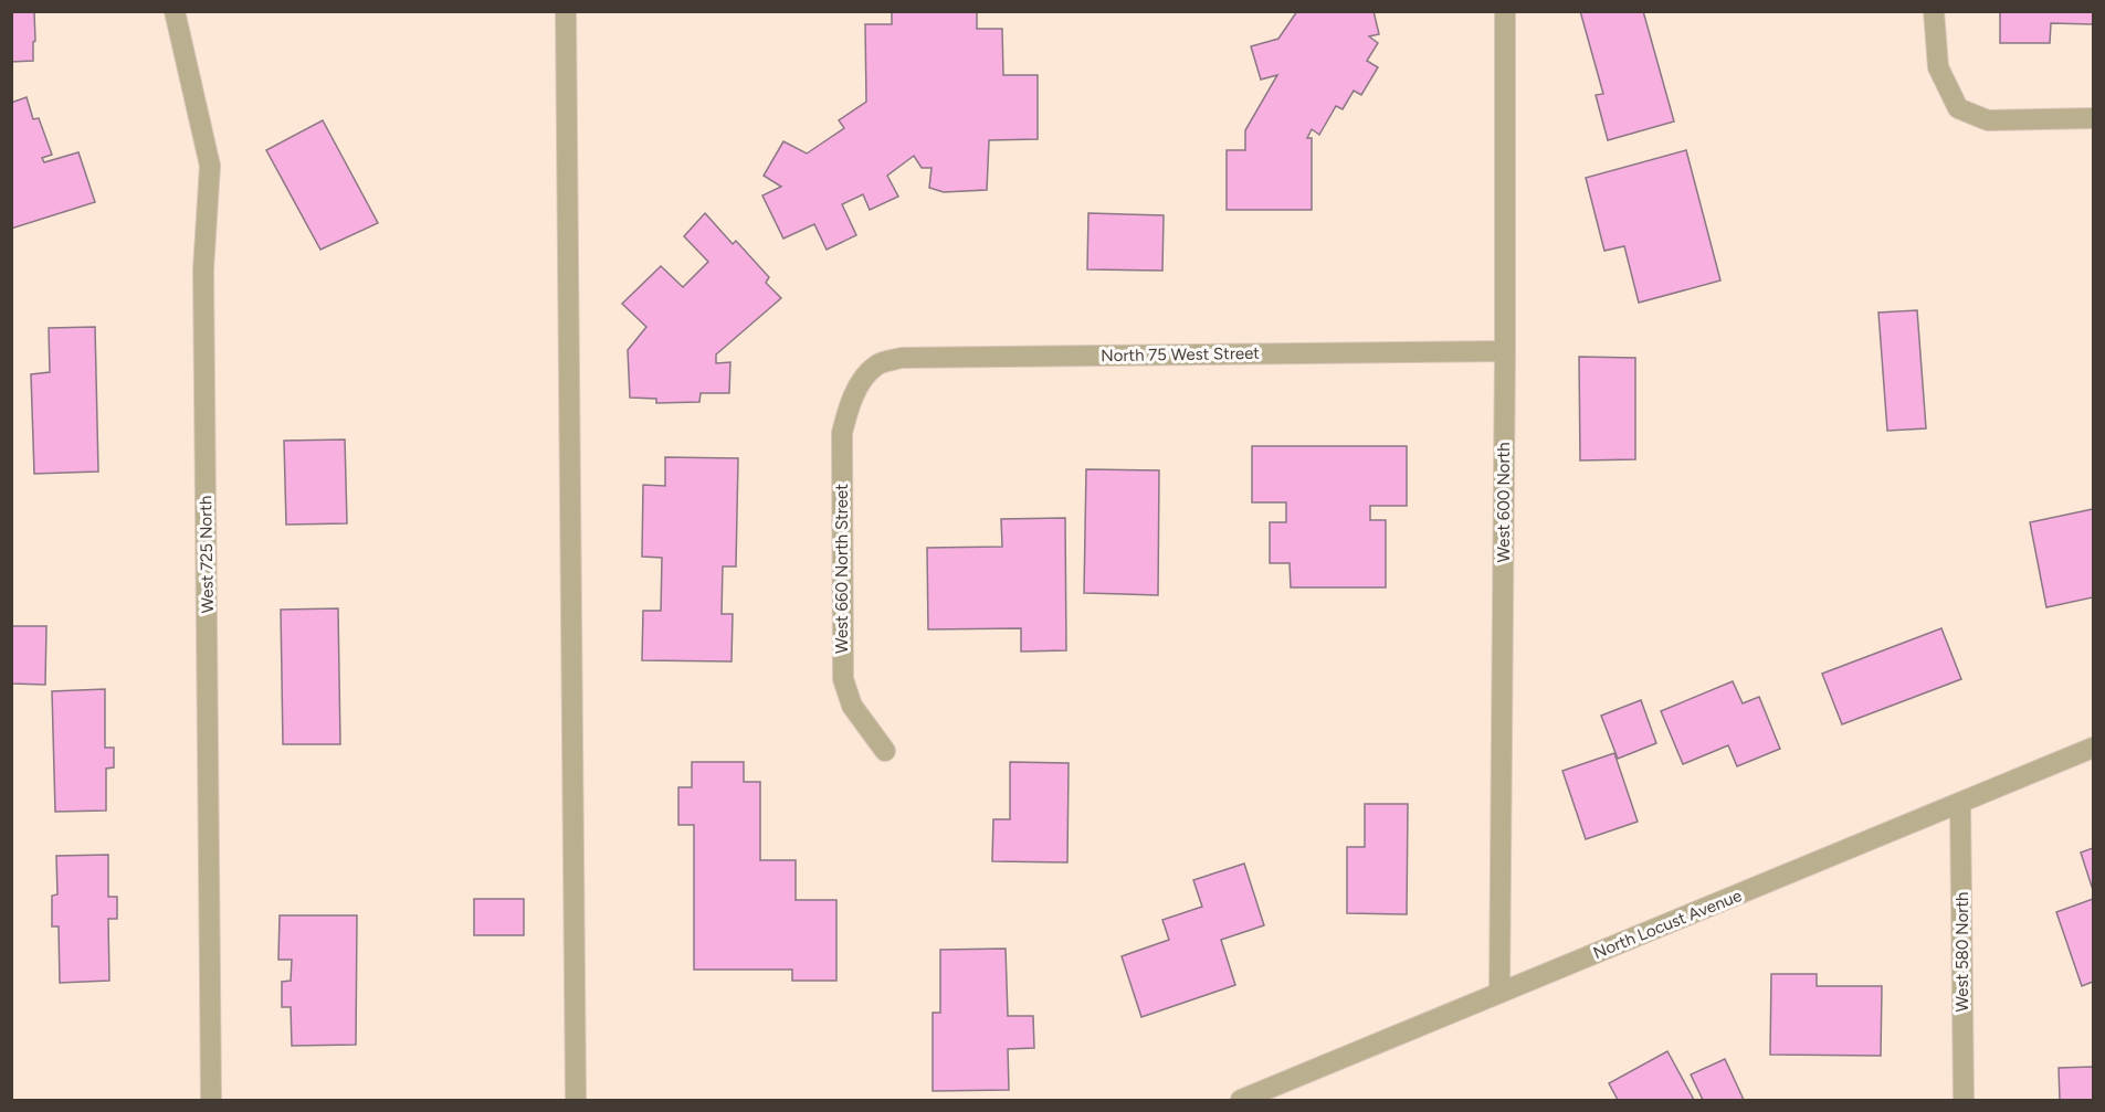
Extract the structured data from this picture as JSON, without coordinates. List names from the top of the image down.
{
  "streets": {
    "street": [
      "North 75 West Street",
      "West 600 North",
      "West 725 North",
      "West 660 North Street",
      "North Locust Avenue",
      "West 580 North"
    ]
  },
  "crossings": [
    ["North 75 West Street", "West 600 North"],
    ["North 75 West Street", "West 660 North Street"],
    ["West 600 North", "North Locust Avenue"],
    ["North Locust Avenue", "West 580 North"]
  ]
}
